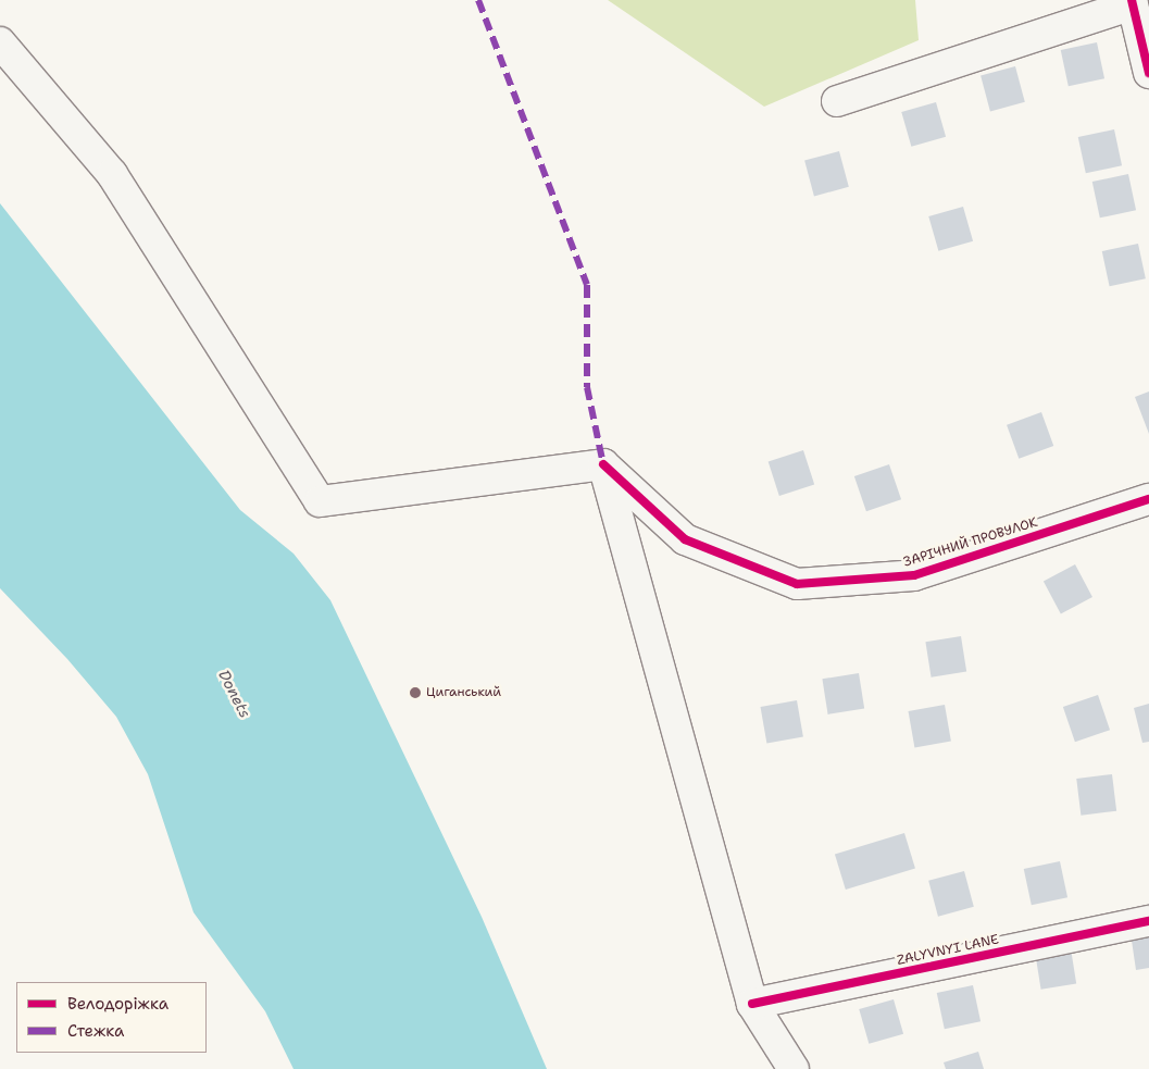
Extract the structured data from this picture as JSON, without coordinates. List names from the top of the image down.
{
  "streets": {
    "street": ["ЗАРІЧНИЙ ПРОВУЛОК", "ZALYVNYI LANE"]
  },
  "water": ["Donets"],
  "places": ["Циганський"],
  "legend": ["Велодоріжка", "Стежка"]
}
